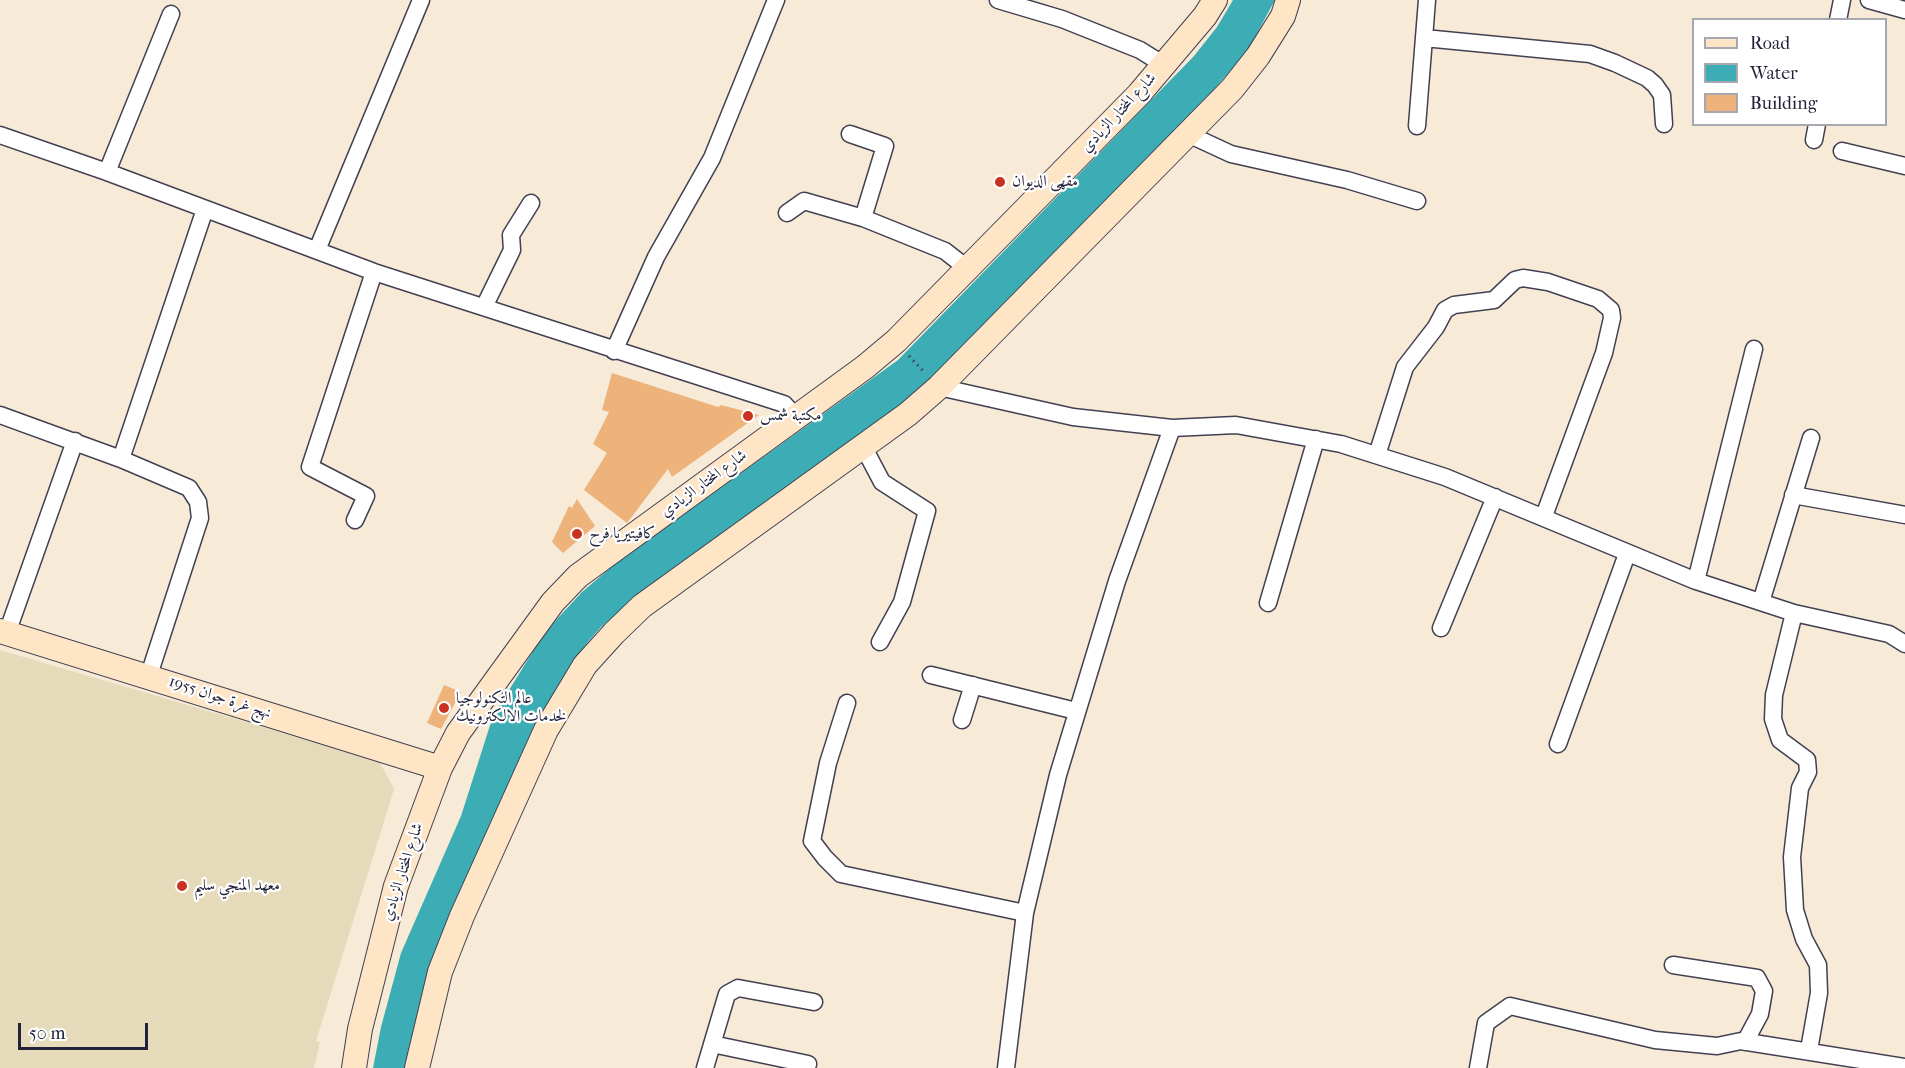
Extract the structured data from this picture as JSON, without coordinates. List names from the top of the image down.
{
  "streets": {
    "street": ["شارع المختار الزيادي", "نهج غرة جوان 1955"]
  },
  "crossings": [
    ["شارع المختار الزيادي", "نهج غرة جوان 1955"]
  ],
  "places": [
    "مقهى الديوان",
    "مكتبة شمس",
    "كافيتيريا فرح",
    "عالم التكنولوجيا لخدمات الالكترونيك",
    "معهد المنجي سليم"
  ],
  "legend": ["Road", "Water", "Building"],
  "scale_bar": "50 m"
}
